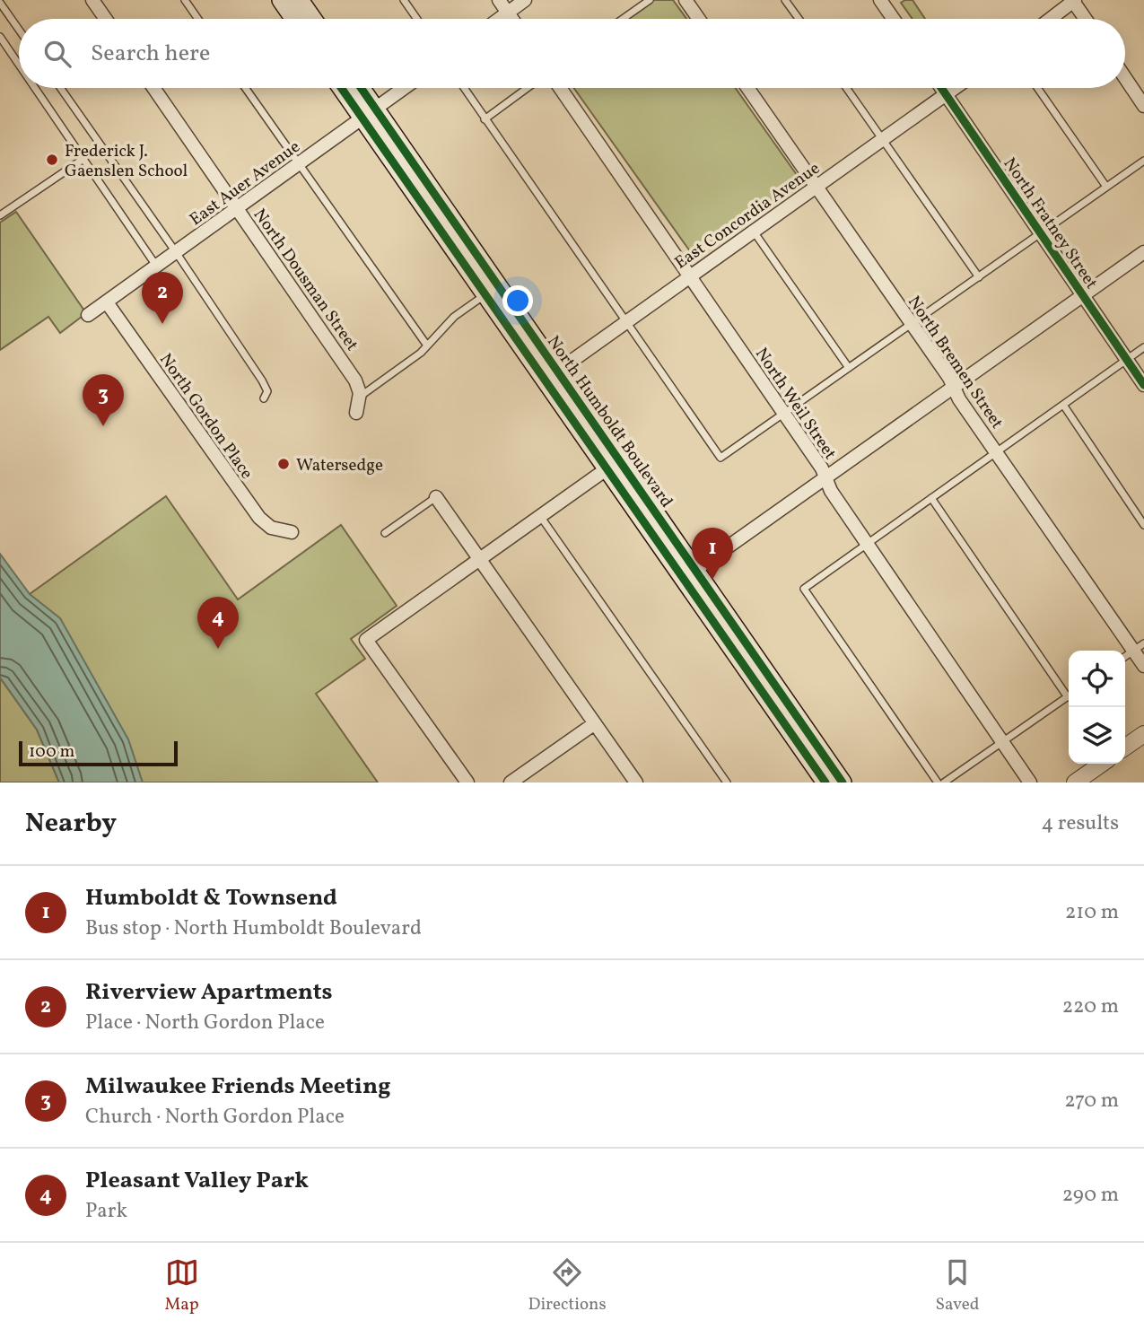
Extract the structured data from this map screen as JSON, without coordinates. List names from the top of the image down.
{
  "streets": {
    "main road": ["North Humboldt Boulevard"],
    "street": [
      "East Auer Avenue",
      "East Concordia Avenue",
      "North Fratney Street",
      "North Dousman Street",
      "North Bremen Street",
      "North Weil Street",
      "North Gordon Place"
    ]
  },
  "crossings": [
    ["East Auer Avenue", "North Dousman Street"],
    ["East Auer Avenue", "North Gordon Place"],
    ["East Auer Avenue", "North Humboldt Boulevard"],
    ["East Concordia Avenue", "North Fratney Street"],
    ["East Concordia Avenue", "North Bremen Street"],
    ["East Concordia Avenue", "North Weil Street"],
    ["East Concordia Avenue", "North Humboldt Boulevard"]
  ],
  "places": ["Frederick J. Gaenslen School", "Watersedge"],
  "scale_bar": "100 m",
  "page": {
    "search": "Search here",
    "pins": [
      "2",
      "3",
      "1",
      "4"
    ],
    "scale": "100 m",
    "heading": ["Nearby", "4 results"],
    "list": [
      {
        "mark": "1",
        "name": "Humboldt & Townsend",
        "note": "Bus stop · North Humboldt Boulevard",
        "value": "210 m"
      },
      {
        "mark": "2",
        "name": "Riverview Apartments",
        "note": "Place · North Gordon Place",
        "value": "220 m"
      },
      {
        "mark": "3",
        "name": "Milwaukee Friends Meeting",
        "note": "Church · North Gordon Place",
        "value": "270 m"
      },
      {
        "mark": "4",
        "name": "Pleasant Valley Park",
        "note": "Park",
        "value": "290 m"
      }
    ],
    "nav": ["Map", "Directions", "Saved"]
  }
}
